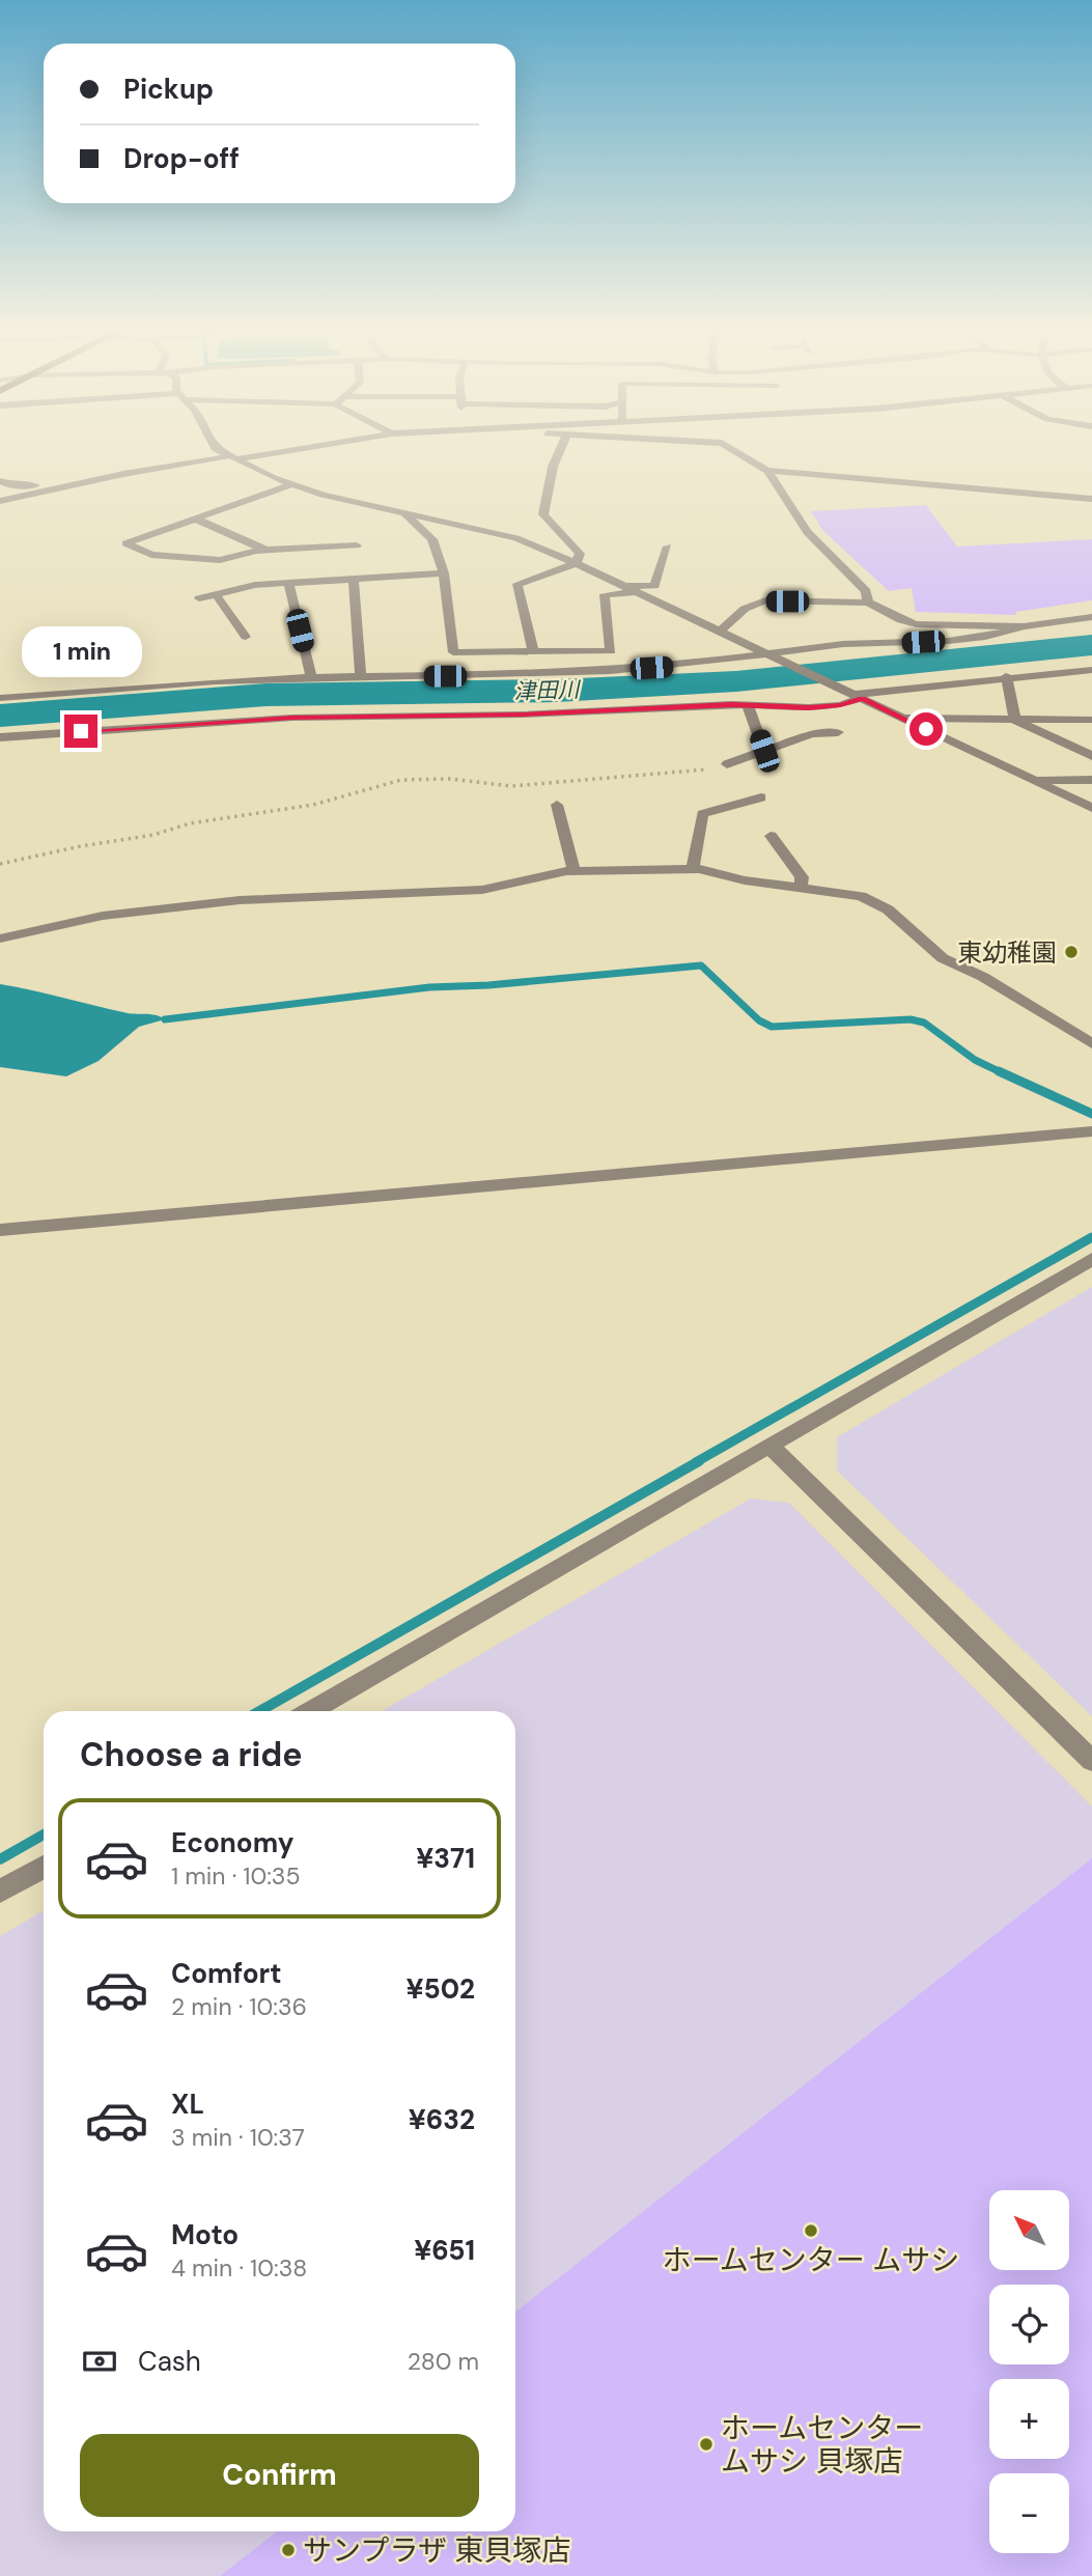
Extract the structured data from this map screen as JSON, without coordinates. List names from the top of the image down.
{
  "water": ["津田川"],
  "places": [
    "東幼稚園",
    "ホームセンター ムサシ",
    "ホームセンター ムサシ 貝塚店",
    "サンプラザ 東貝塚店"
  ],
  "north": "top left",
  "page": {
    "banner": ["Pickup", "Drop-off"],
    "bubble": "1 min",
    "heading": "Choose a ride",
    "list": [
      {
        "name": "Economy",
        "note": "1 min · 10:35",
        "value": "¥371"
      },
      {
        "name": "Comfort",
        "note": "2 min · 10:36",
        "value": "¥502"
      },
      {
        "name": "XL",
        "note": "3 min · 10:37",
        "value": "¥632"
      },
      {
        "name": "Moto",
        "note": "4 min · 10:38",
        "value": "¥651"
      }
    ],
    "map_buttons": ["+", "−"],
    "pay": ["Cash", "280 m"],
    "buttons": "Confirm"
  }
}
